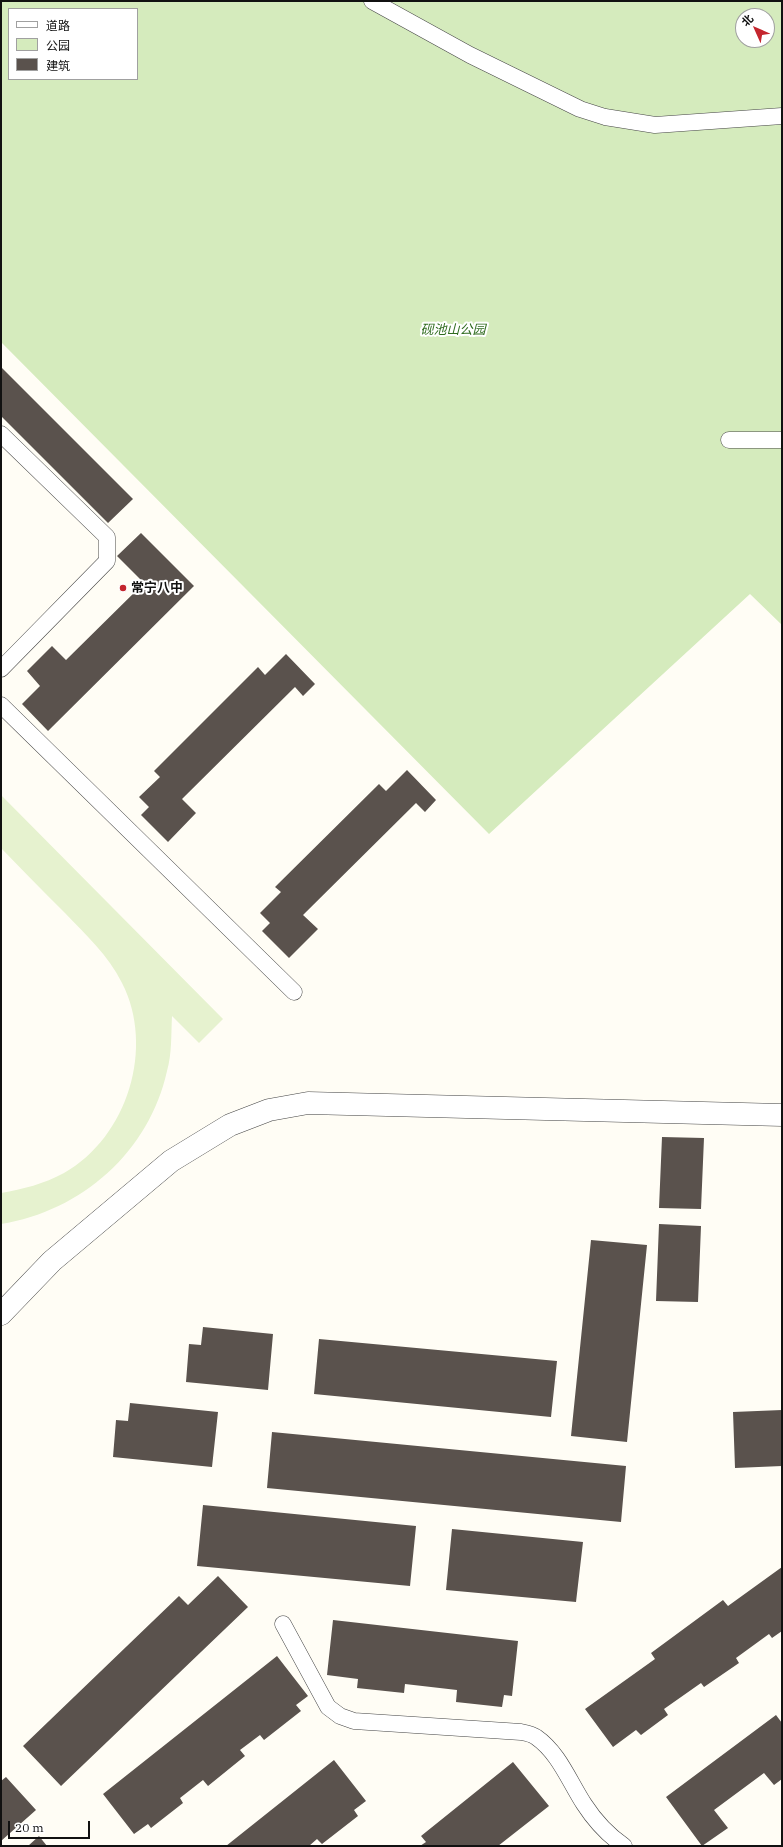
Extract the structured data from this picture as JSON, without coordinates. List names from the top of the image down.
{
  "parks": ["砚池山公园"],
  "places": ["常宁八中"],
  "legend": ["道路", "公园", "建筑"],
  "scale_bar": "20 m",
  "north": "top left"
}
